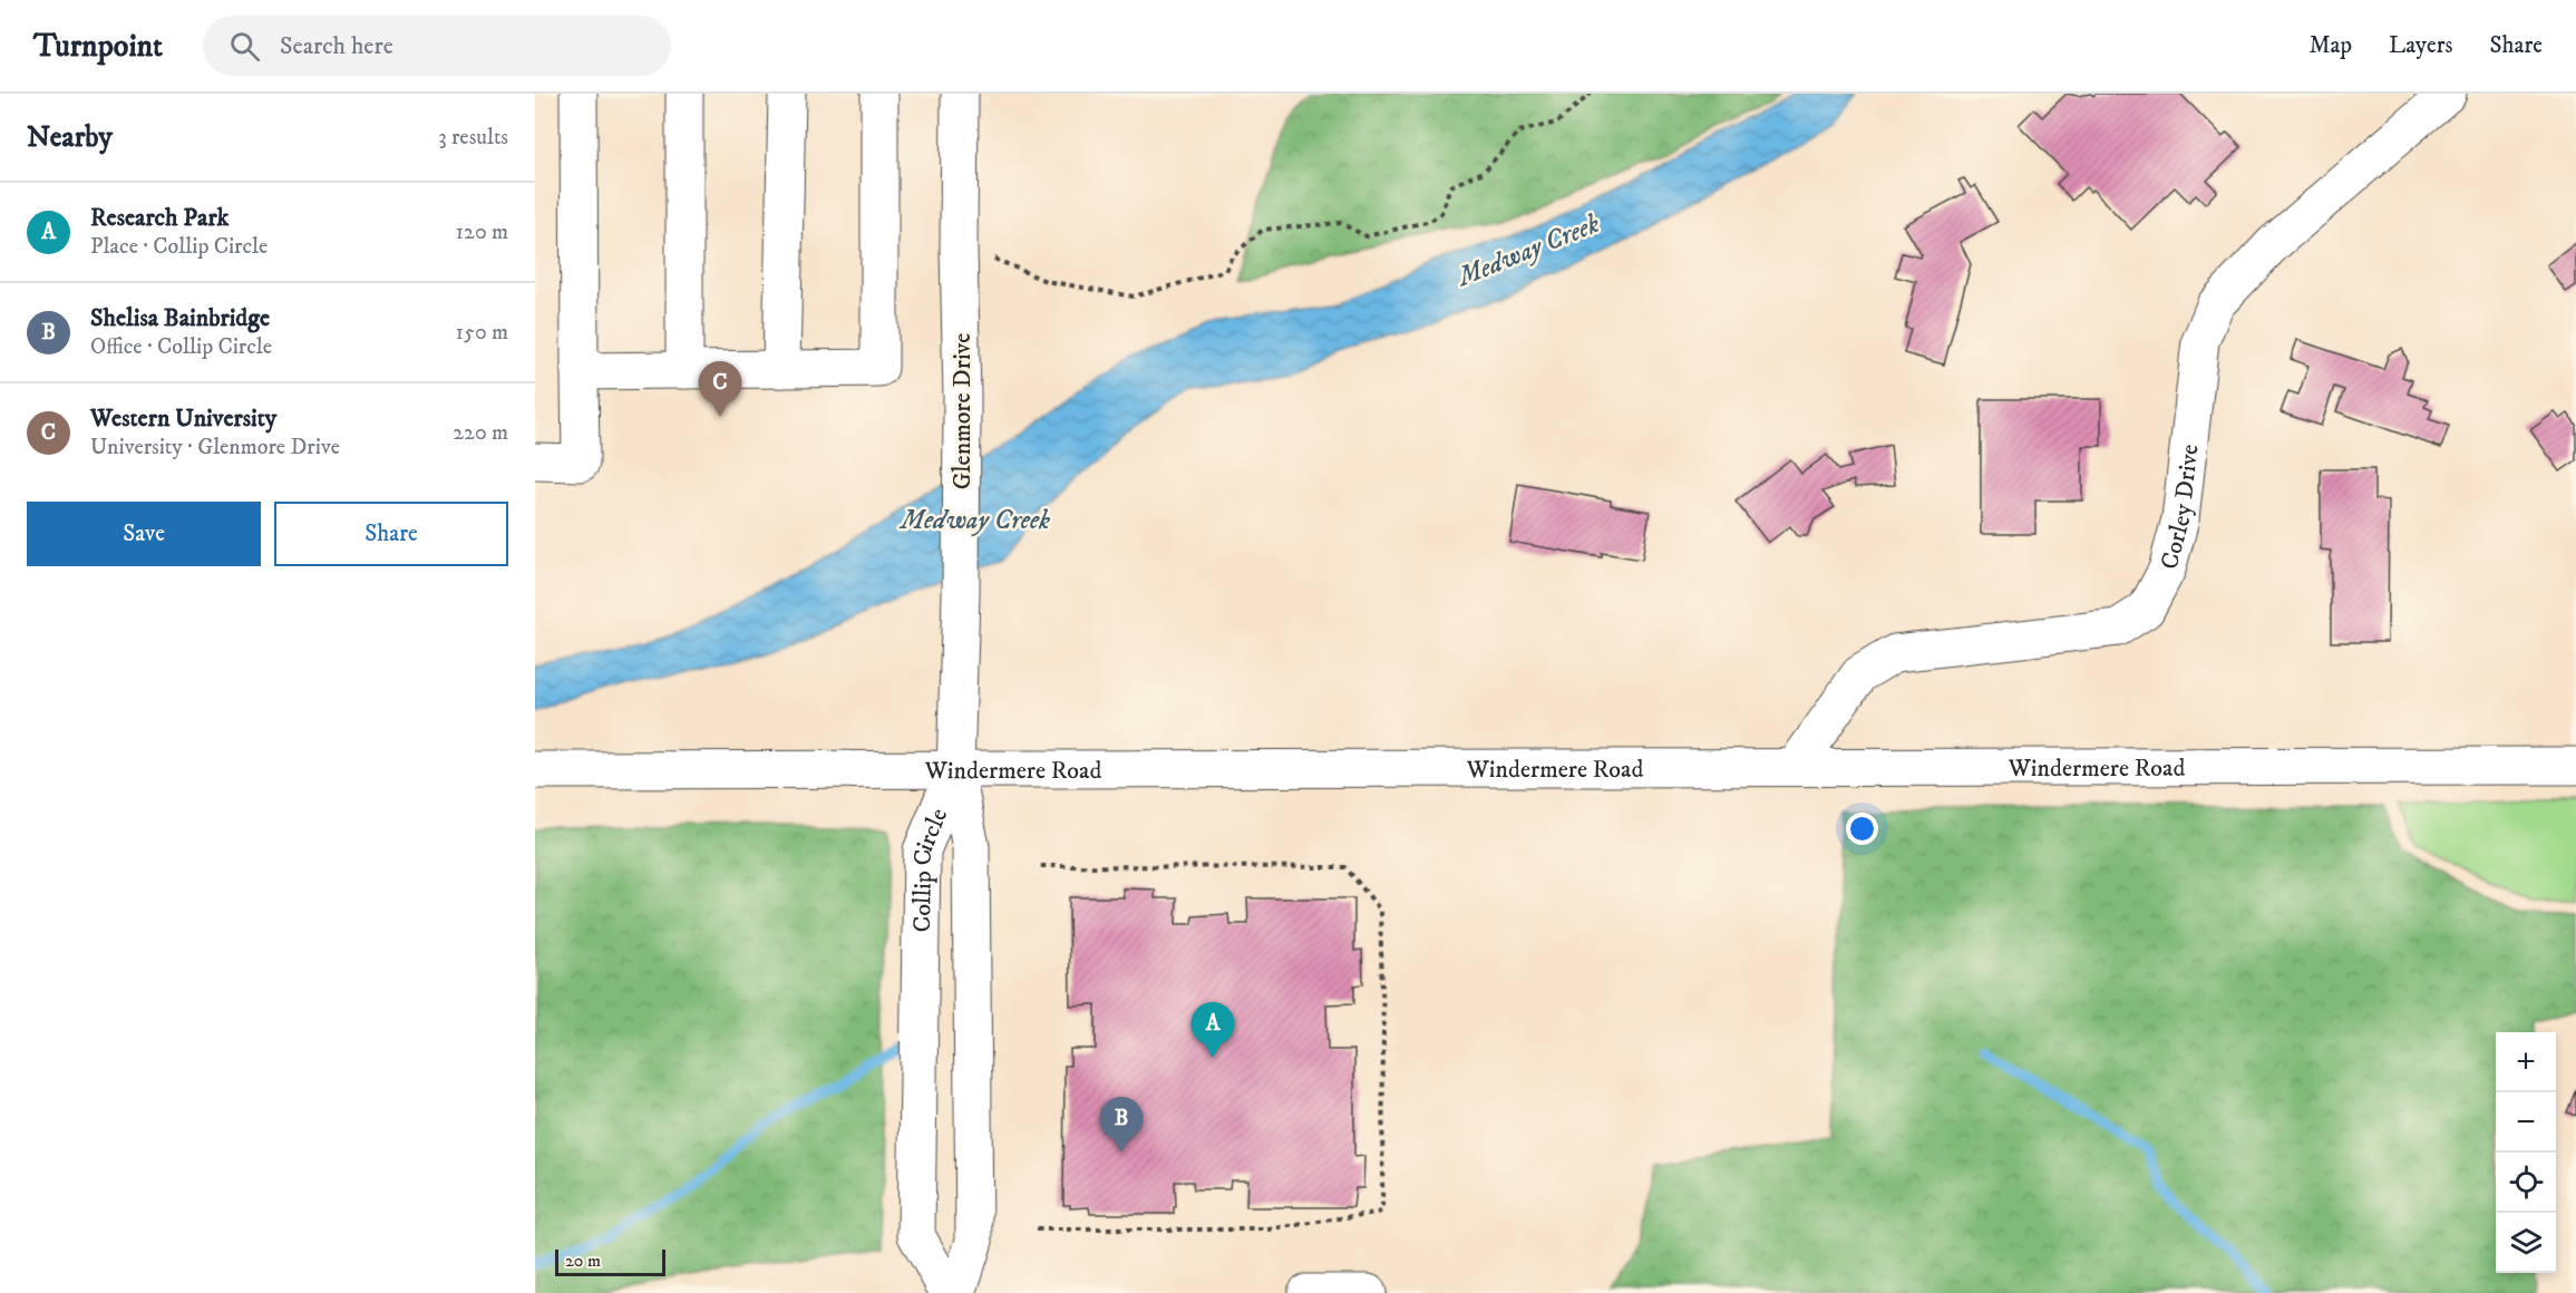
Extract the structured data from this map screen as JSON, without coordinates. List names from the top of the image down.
{
  "streets": {
    "street": [
      "Glenmore Drive",
      "Corley Drive",
      "Windermere Road",
      "Collip Circle"
    ]
  },
  "crossings": [
    ["Glenmore Drive", "Windermere Road"],
    ["Glenmore Drive", "Collip Circle"],
    ["Corley Drive", "Windermere Road"],
    ["Windermere Road", "Collip Circle"]
  ],
  "water": ["Medway Creek"],
  "scale_bar": "20 m",
  "page": {
    "header": "Turnpoint",
    "search": "Search here",
    "nav": ["Map", "Layers", "Share"],
    "heading": ["Nearby", "3 results"],
    "list": [
      {
        "mark": "A",
        "name": "Research Park",
        "note": "Place · Collip Circle",
        "value": "120 m"
      },
      {
        "mark": "B",
        "name": "Shelisa Bainbridge",
        "note": "Office · Collip Circle",
        "value": "150 m"
      },
      {
        "mark": "C",
        "name": "Western University",
        "note": "University · Glenmore Drive",
        "value": "220 m"
      }
    ],
    "pins": ["C", "A", "B"],
    "buttons": ["Save", "Share"],
    "map_buttons": ["+", "−"],
    "scale": "20 m"
  }
}
